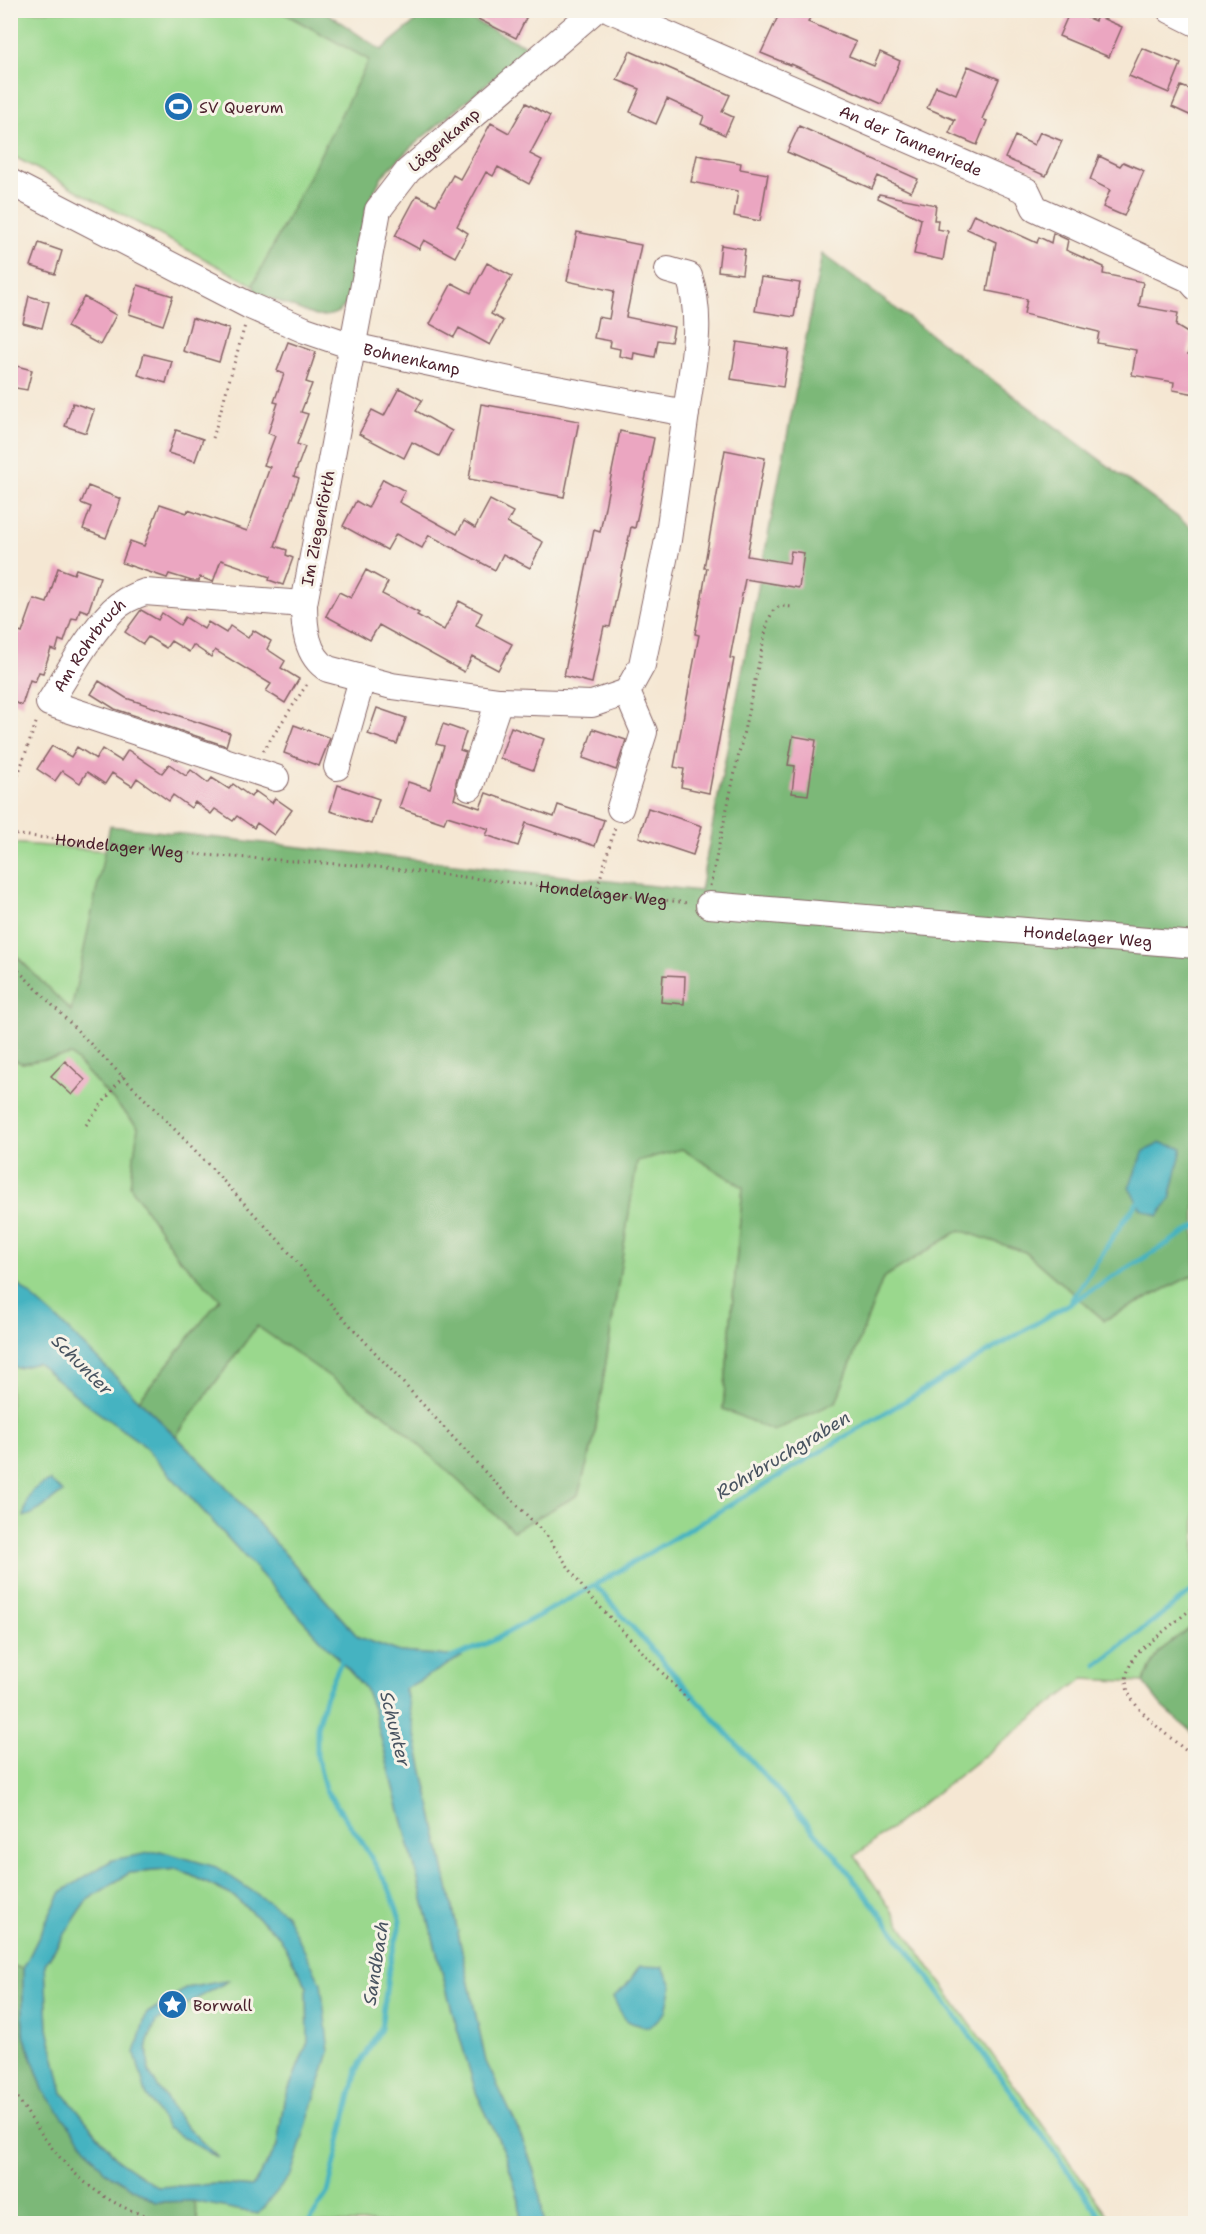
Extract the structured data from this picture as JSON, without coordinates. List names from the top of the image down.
{
  "streets": {
    "street": [
      "Lägenkamp",
      "An der Tannenriede",
      "Bohnenkamp",
      "Im Ziegenförth",
      "Am Rohrbruch",
      "Hondelager Weg"
    ]
  },
  "crossings": [
    ["Lägenkamp", "Bohnenkamp"],
    ["Lägenkamp", "Im Ziegenförth"],
    ["Bohnenkamp", "Im Ziegenförth"],
    ["Im Ziegenförth", "Am Rohrbruch"]
  ],
  "water": ["Schunter", "Rohrbruchgraben", "Sandbach"],
  "places": {
    "sports": ["SV Querum"],
    "place": ["Borwall"]
  }
}
